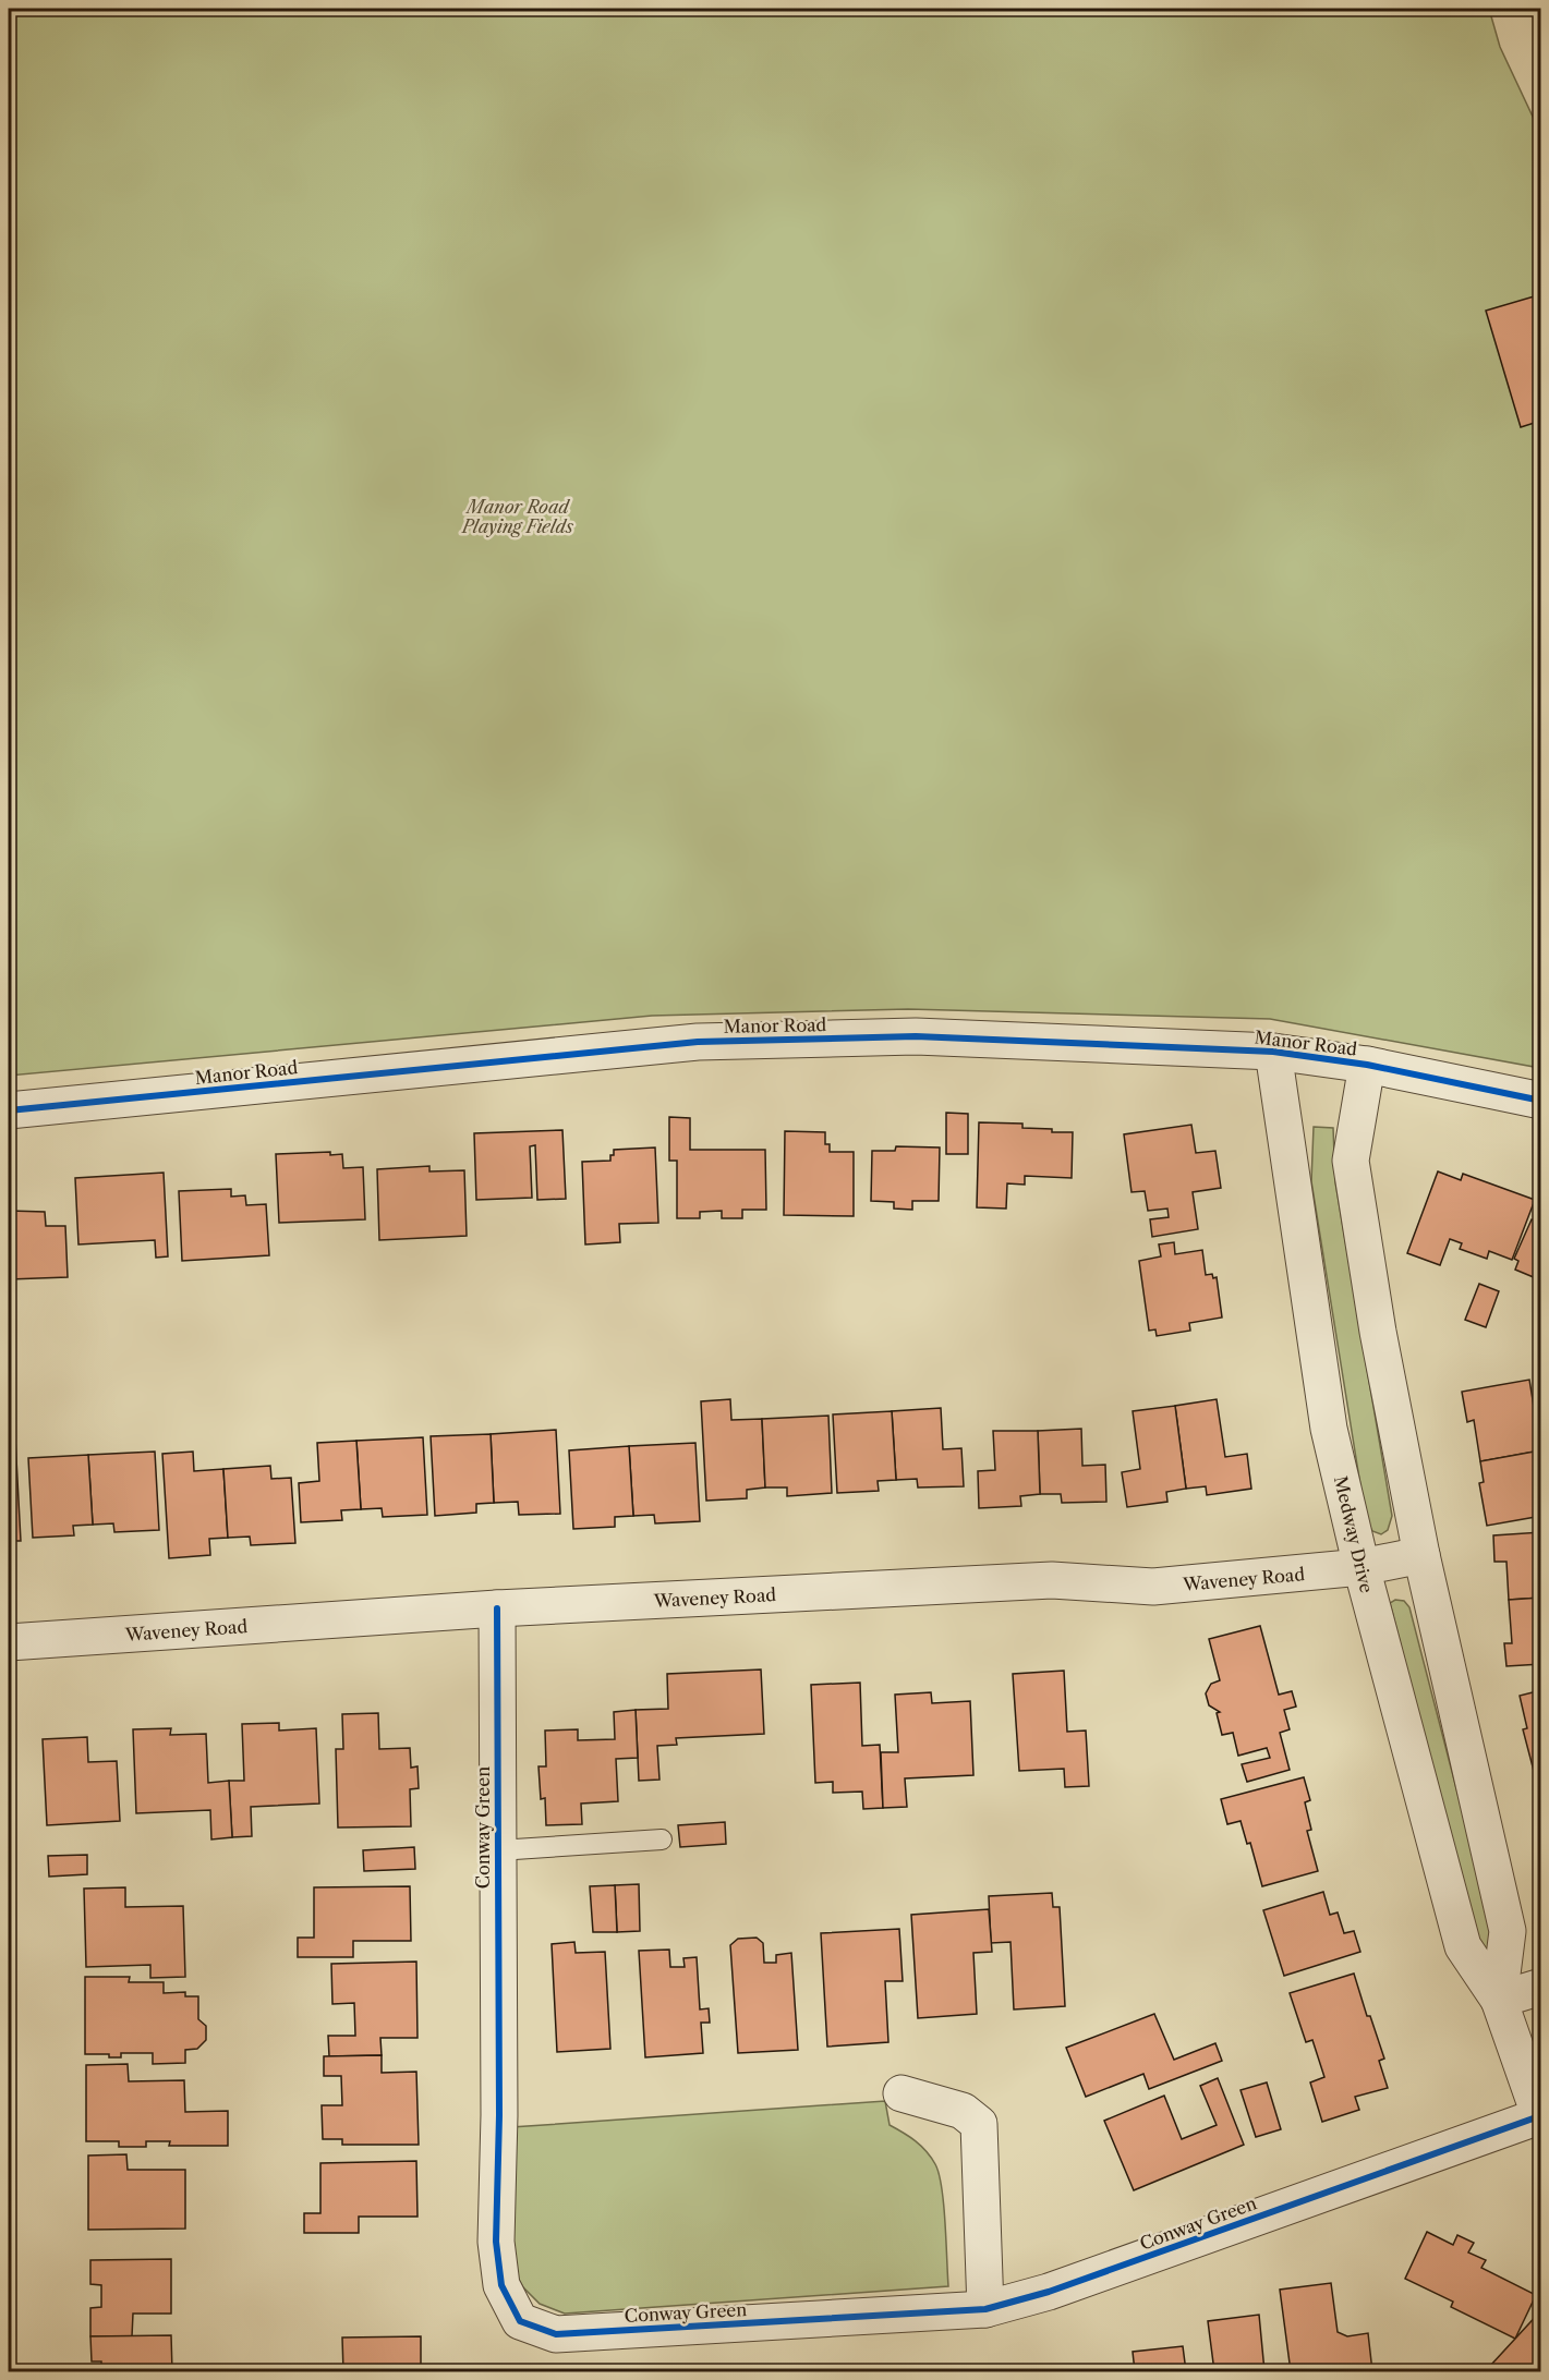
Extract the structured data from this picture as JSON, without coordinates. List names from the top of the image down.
{
  "streets": {
    "street": [
      "Manor Road",
      "Medway Drive",
      "Waveney Road",
      "Conway Green"
    ]
  },
  "crossings": [
    ["Manor Road", "Medway Drive"],
    ["Medway Drive", "Waveney Road"],
    ["Medway Drive", "Conway Green"],
    ["Waveney Road", "Conway Green"]
  ],
  "parks": ["Manor Road Playing Fields"]
}
